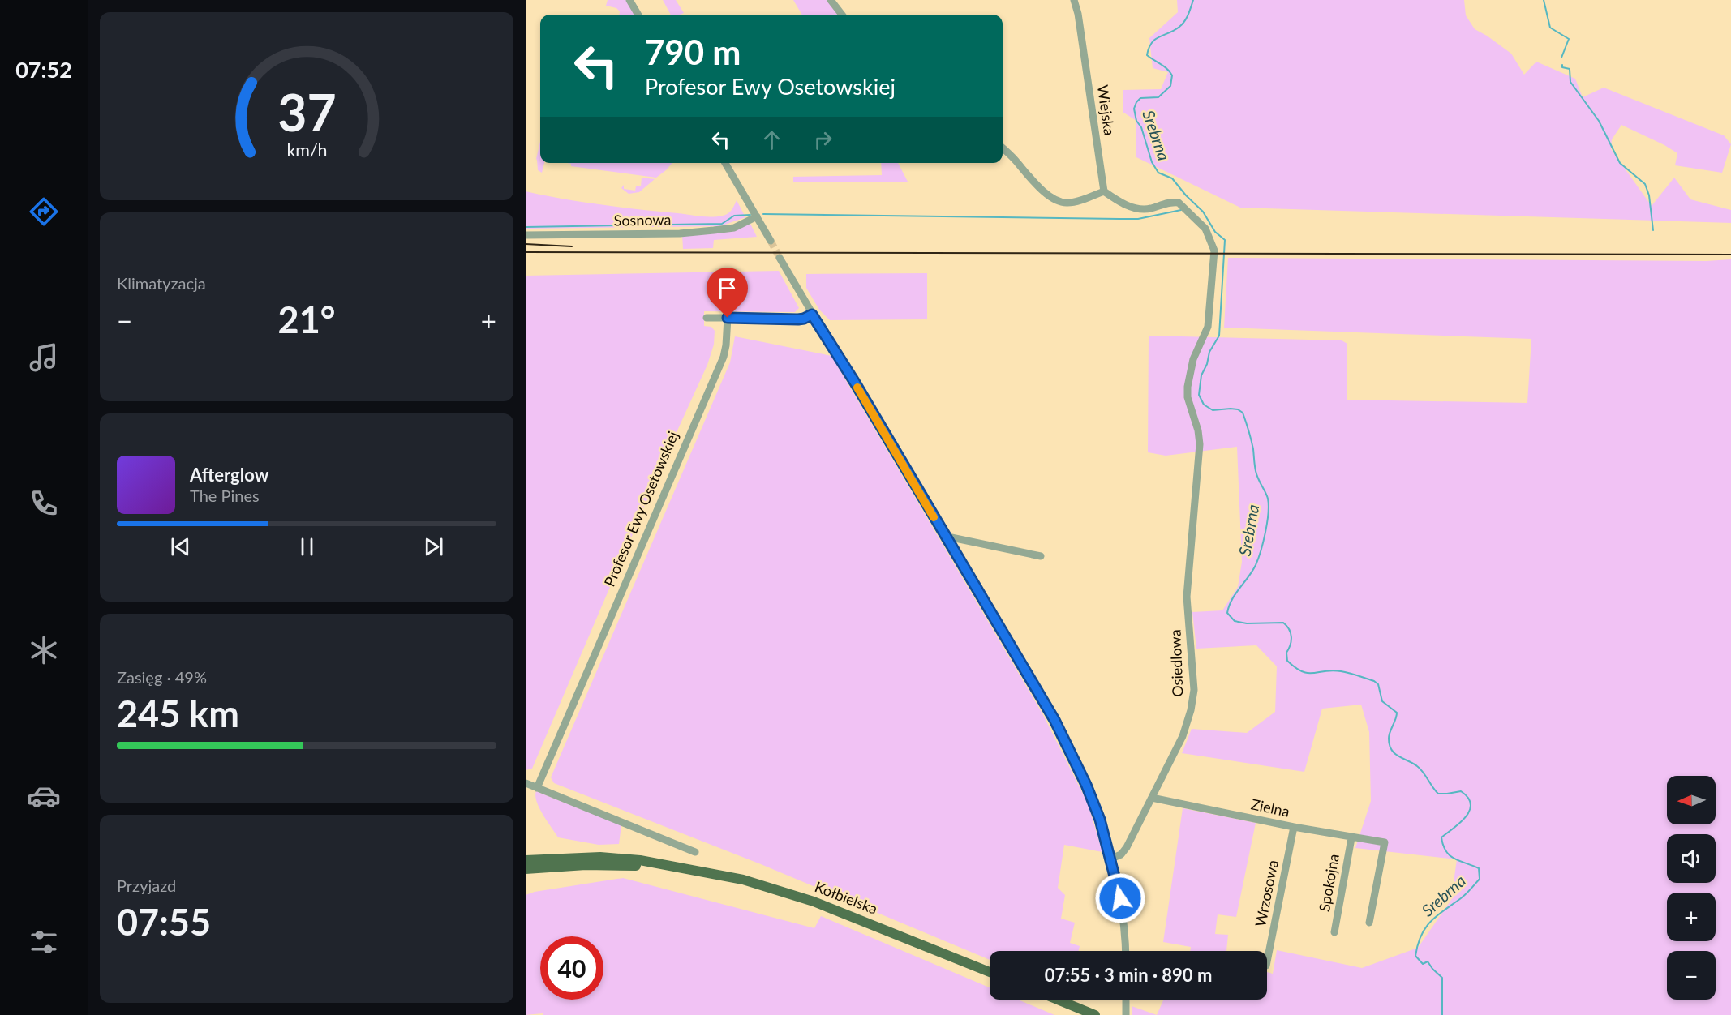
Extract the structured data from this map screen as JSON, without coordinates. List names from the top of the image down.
{
  "streets": {
    "main road": ["Kołbielska"],
    "street": [
      "Wiejska",
      "Sosnowa",
      "Profesor Ewy Osetowskiej",
      "Osiedlowa",
      "Zielna",
      "Spokojna",
      "Wrzosowa"
    ]
  },
  "crossings": [
    ["Wiejska", "Osiedlowa"],
    ["Osiedlowa", "Zielna"],
    ["Zielna", "Spokojna"],
    ["Zielna", "Wrzosowa"]
  ],
  "water": ["Srebrna"],
  "north": "left",
  "page": {
    "tabs": "07:52",
    "turn": ["790 m", "Profesor Ewy Osetowskiej"],
    "tile": [
      "Klimatyzacja",
      ["Zasięg · 49%", "245 km"],
      ["Przyjazd", "07:55"]
    ],
    "heat": ["−", "21°", "+"],
    "song": ["Afterglow", "The Pines"],
    "map_buttons": ["+", "−"],
    "limit": "40",
    "trip": "07:55 · 3 min · 890 m",
    "gauge": ["37", "km/h"]
  }
}
